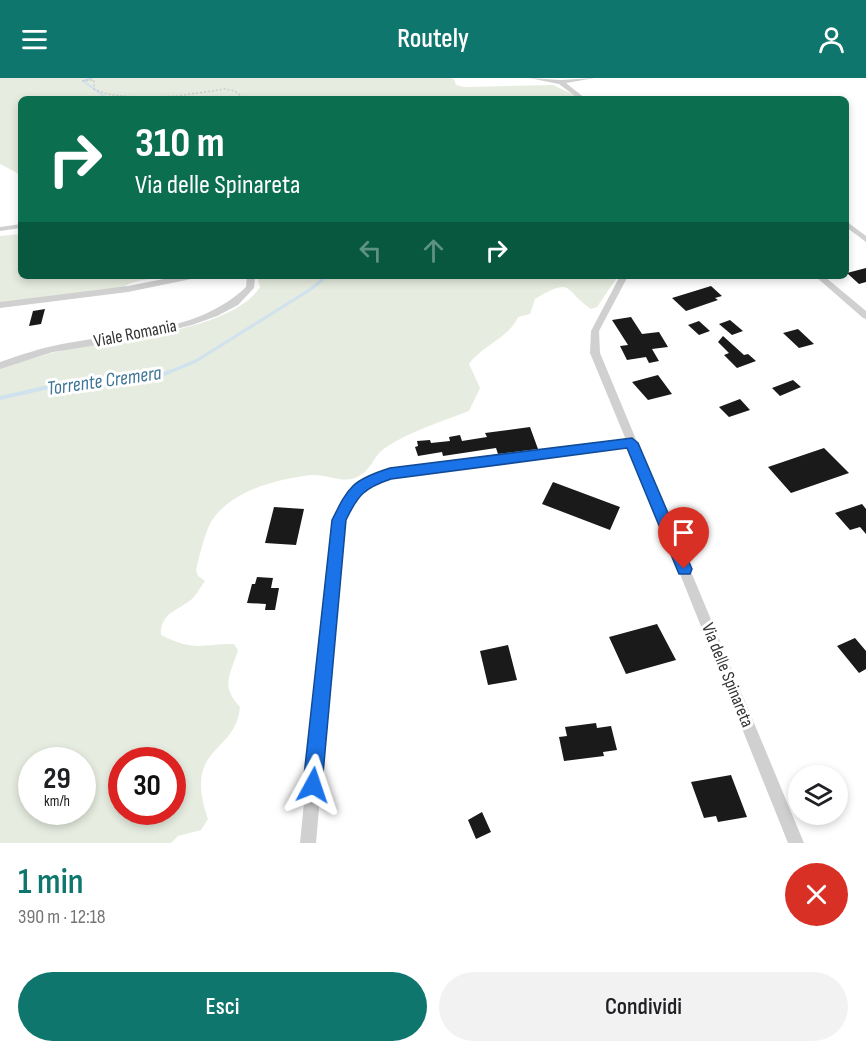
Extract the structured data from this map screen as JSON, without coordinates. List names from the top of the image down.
{
  "streets": {
    "street": ["Viale Romania", "Via delle Spinareta"]
  },
  "water": ["Torrente Cremera"],
  "page": {
    "header": "Routely",
    "turn": ["310 m", "Via delle Spinareta"],
    "speed": "29 km/h",
    "limit": "30",
    "heading": ["1 min", "390 m · 12:18"],
    "buttons": ["Esci", "Condividi"]
  }
}
